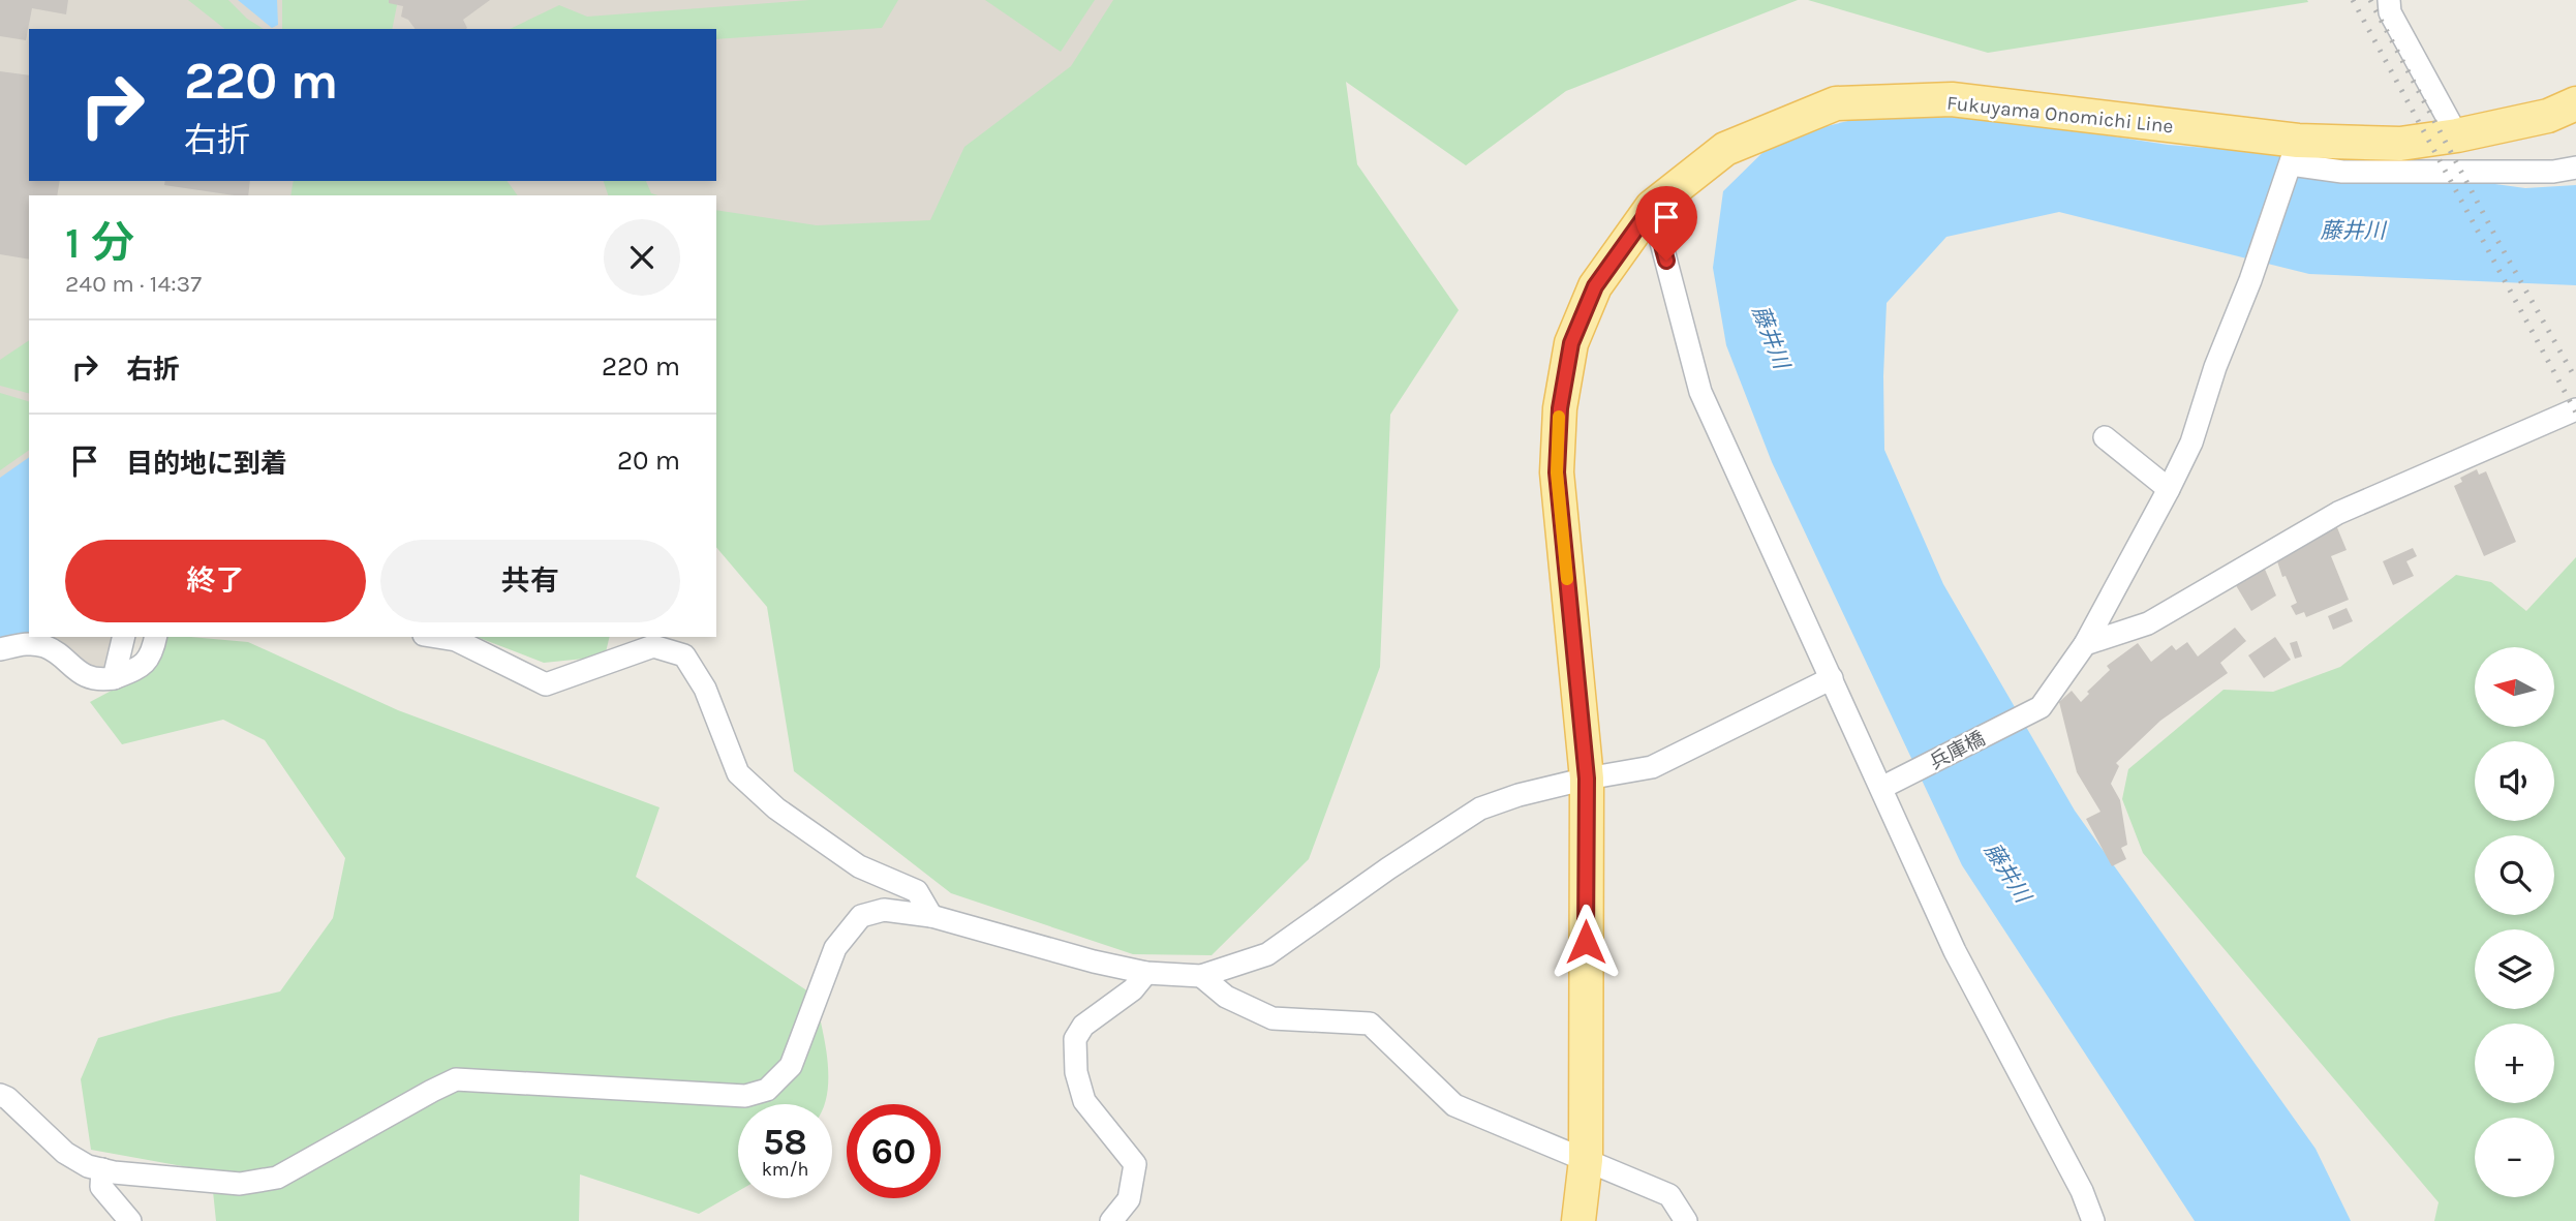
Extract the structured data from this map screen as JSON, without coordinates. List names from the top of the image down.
{
  "streets": {
    "main road": ["Fukuyama Onomichi Line"],
    "street": ["兵庫橋"]
  },
  "crossings": [
    ["Fukuyama Onomichi Line", "兵庫橋"]
  ],
  "water": ["藤井川"],
  "north": "left",
  "page": {
    "turn": ["220 m", "右折"],
    "heading": ["1 分", "240 m · 14:37"],
    "list": [
      {
        "name": "右折",
        "value": "220 m"
      },
      {
        "name": "目的地に到着",
        "value": "20 m"
      }
    ],
    "buttons": ["終了", "共有"],
    "map_buttons": ["+", "−"],
    "speed": "58 km/h",
    "limit": "60"
  }
}
